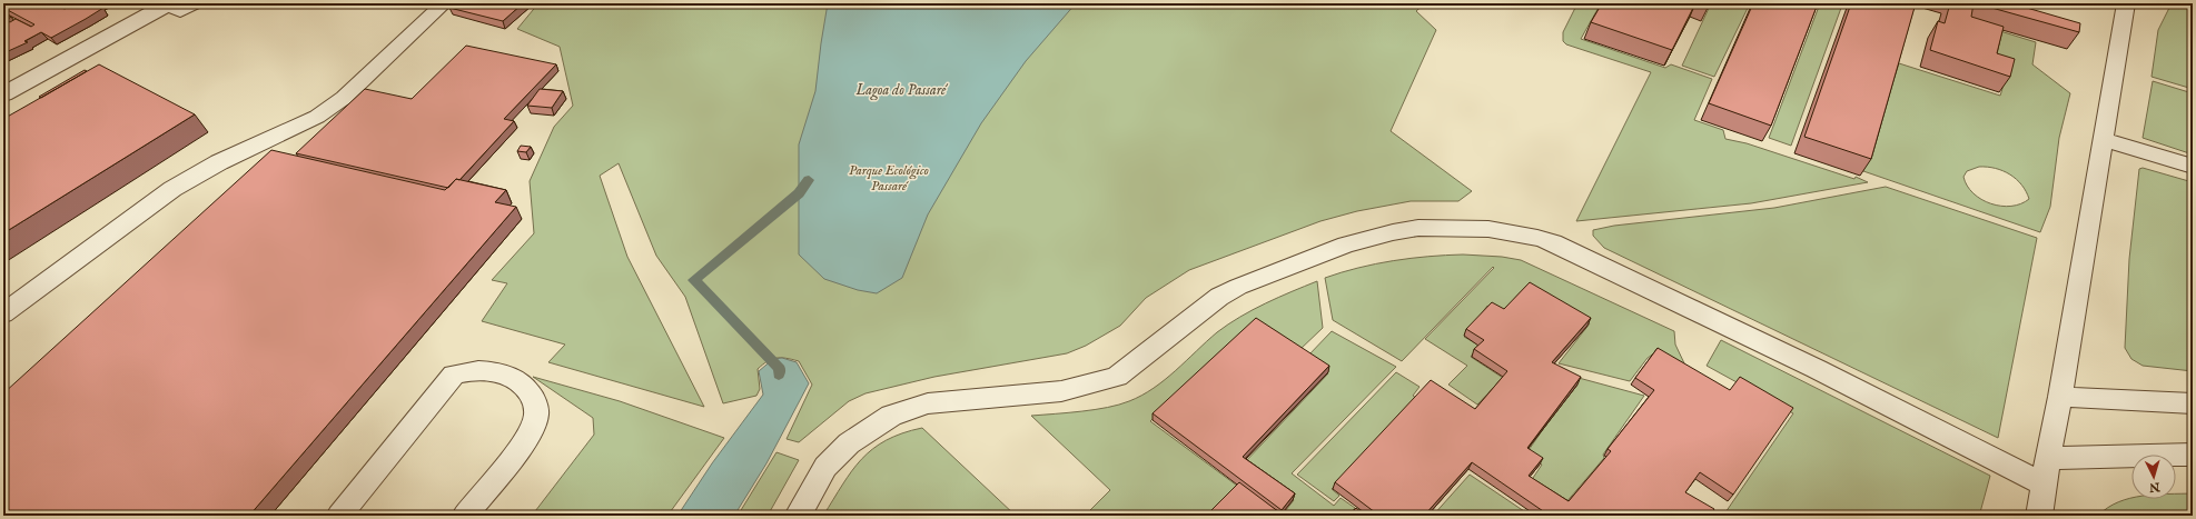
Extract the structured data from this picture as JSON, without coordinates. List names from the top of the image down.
{
  "water": ["Lagoa do Passaré"],
  "parks": ["Parque Ecológico Passaré"],
  "north": "bottom"
}
